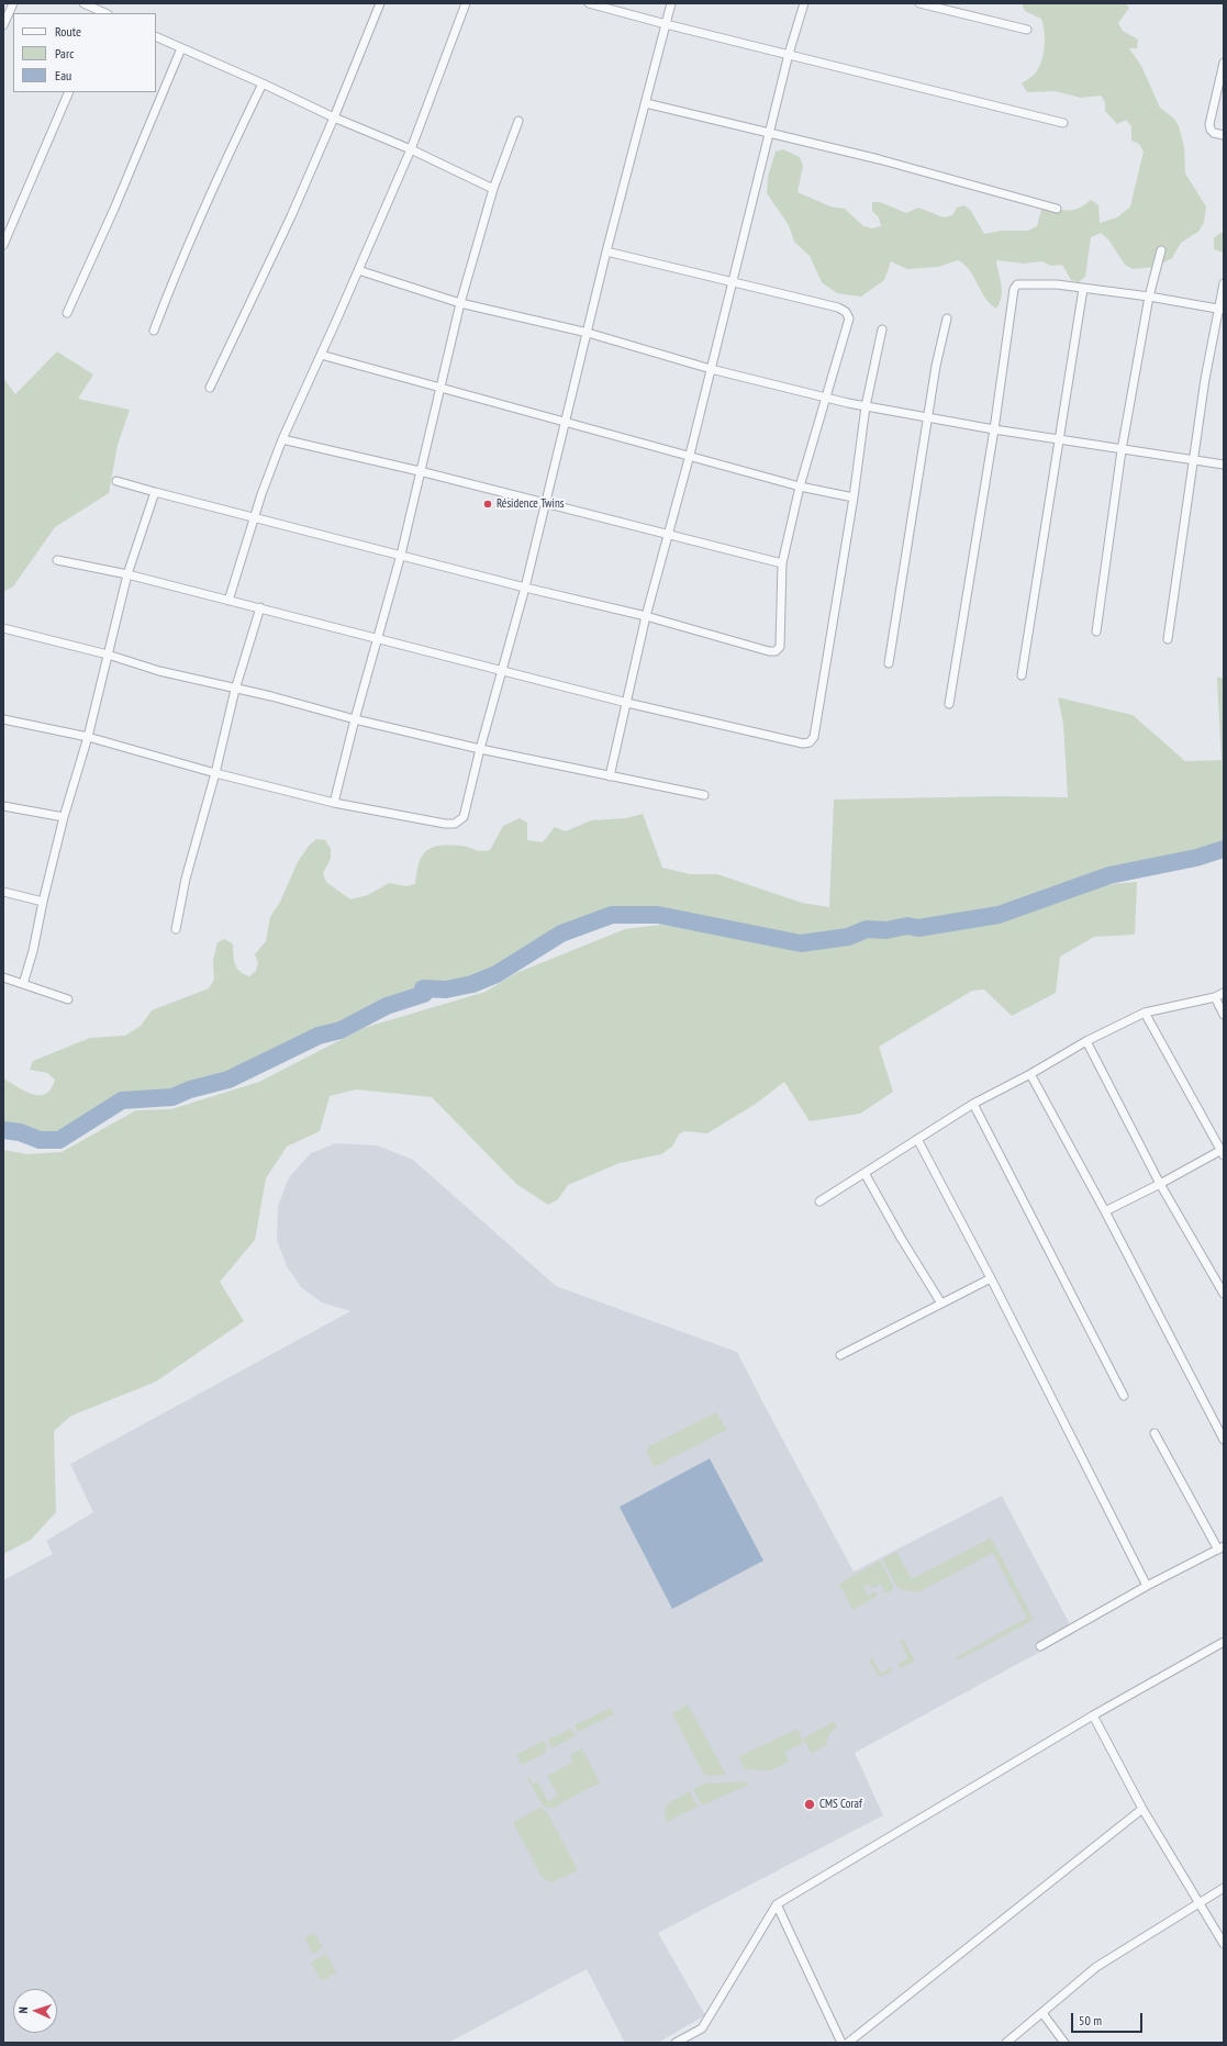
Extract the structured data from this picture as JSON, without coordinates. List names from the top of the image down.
{
  "places": ["Résidence Twins", "CMS Coraf"],
  "legend": ["Route", "Parc", "Eau"],
  "scale_bar": "50 m",
  "north": "left"
}
